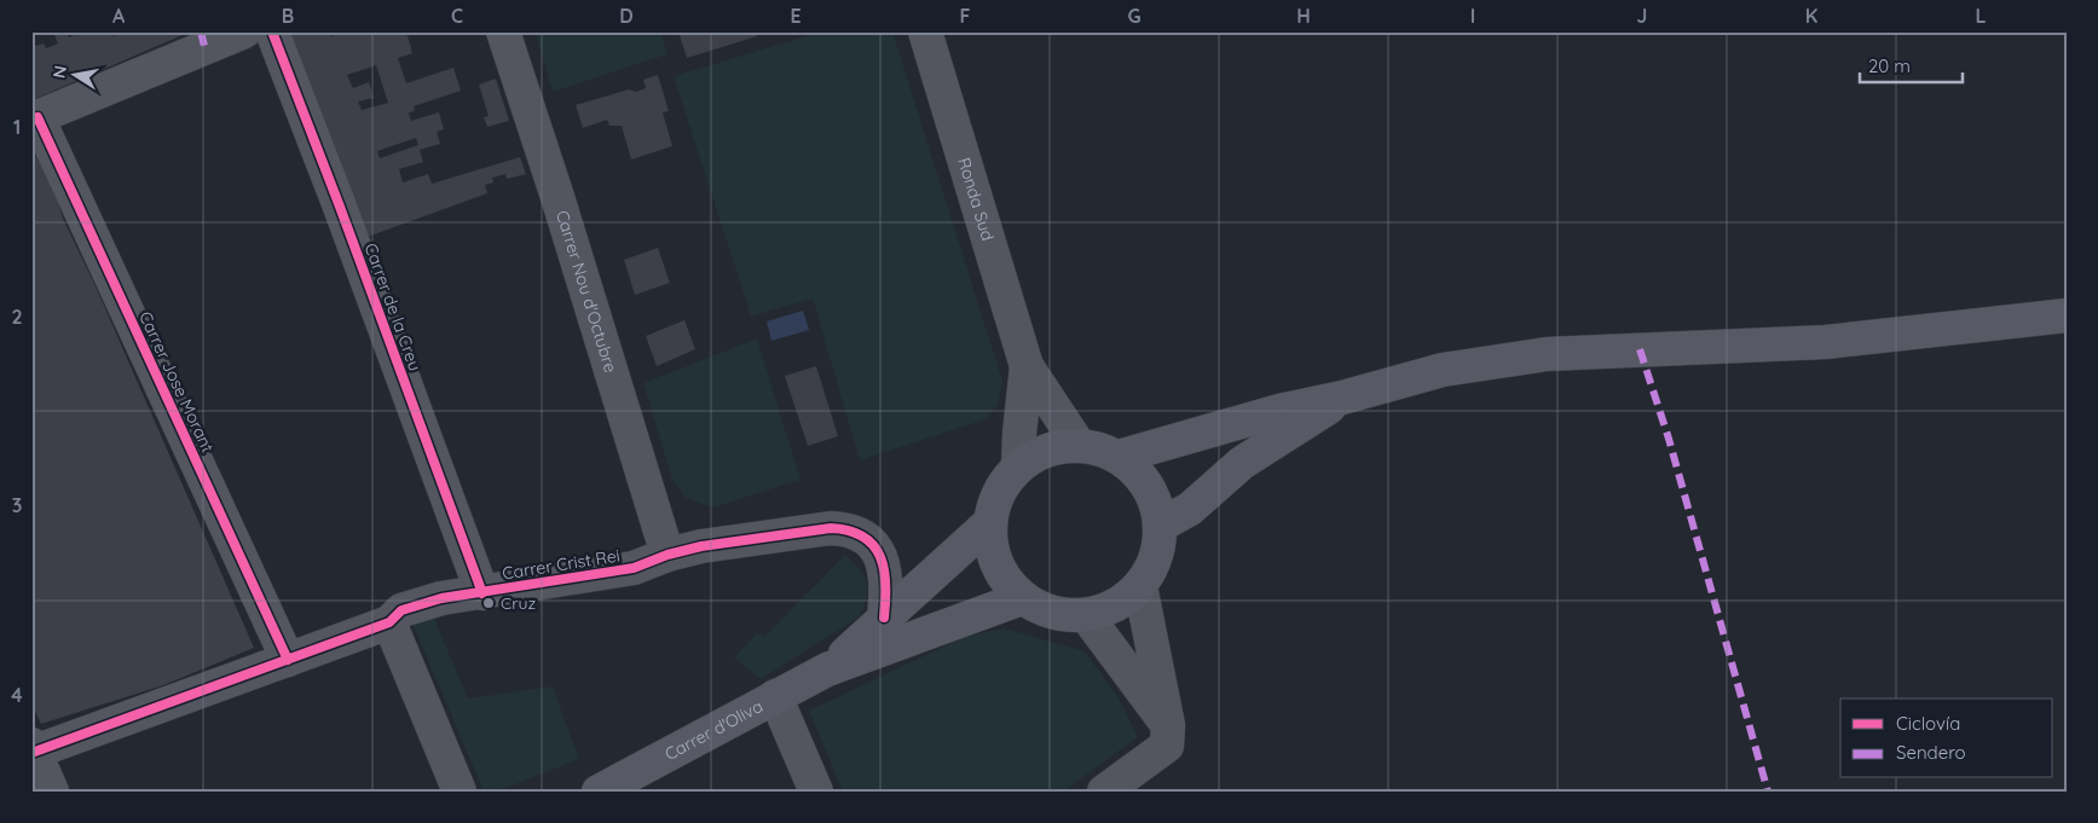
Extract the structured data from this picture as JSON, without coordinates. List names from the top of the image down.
{
  "streets": {
    "main road": ["Carrer d'Oliva"],
    "street": [
      "Ronda Sud",
      "Carrer Nou d'Octubre",
      "Carrer de la Creu",
      "Carrer Jose Morant",
      "Carrer Crist Rei"
    ]
  },
  "crossings": [
    ["Carrer Nou d'Octubre", "Carrer Crist Rei"],
    ["Carrer de la Creu", "Carrer Crist Rei"],
    ["Carrer Jose Morant", "Carrer Crist Rei"],
    ["Carrer Crist Rei", "Carrer d'Oliva"]
  ],
  "places": ["Cruz"],
  "legend": ["Ciclovía", "Sendero"],
  "scale_bar": "20 m",
  "north": "left",
  "grid": {
    "columns": [
      "A",
      "B",
      "C",
      "D",
      "E",
      "F",
      "G",
      "H",
      "I",
      "J",
      "K",
      "L"
    ],
    "rows": [
      "1",
      "2",
      "3",
      "4"
    ]
  }
}
